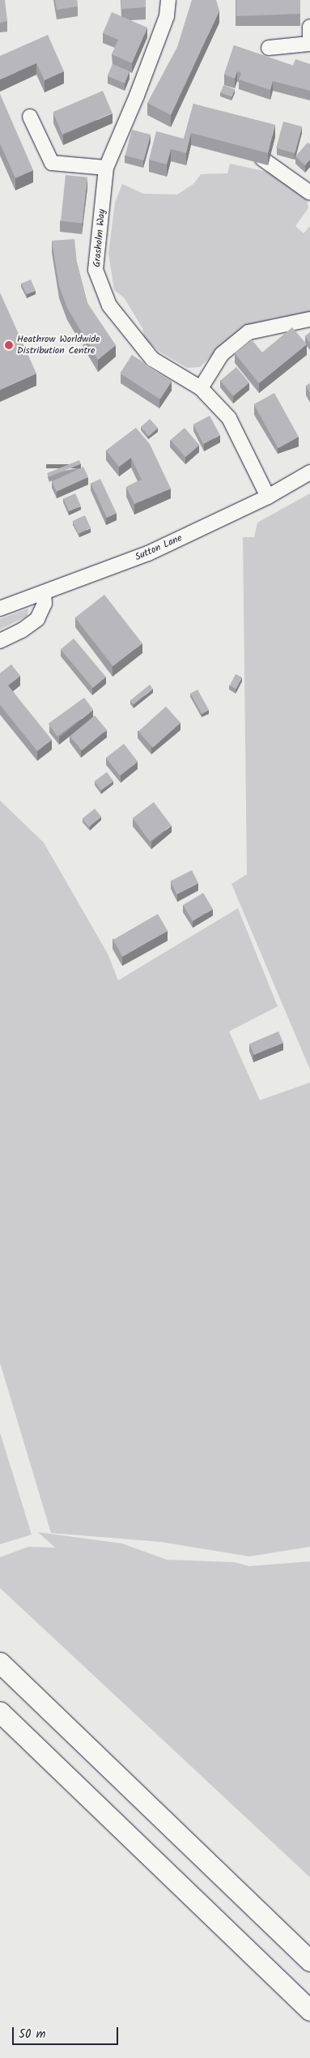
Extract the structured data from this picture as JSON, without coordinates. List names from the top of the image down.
{
  "streets": {
    "street": ["Grasholm Way", "Sutton Lane"]
  },
  "crossings": [
    ["Grasholm Way", "Sutton Lane"]
  ],
  "places": ["Heathrow Worldwide Distribution Centre"],
  "scale_bar": "50 m"
}
